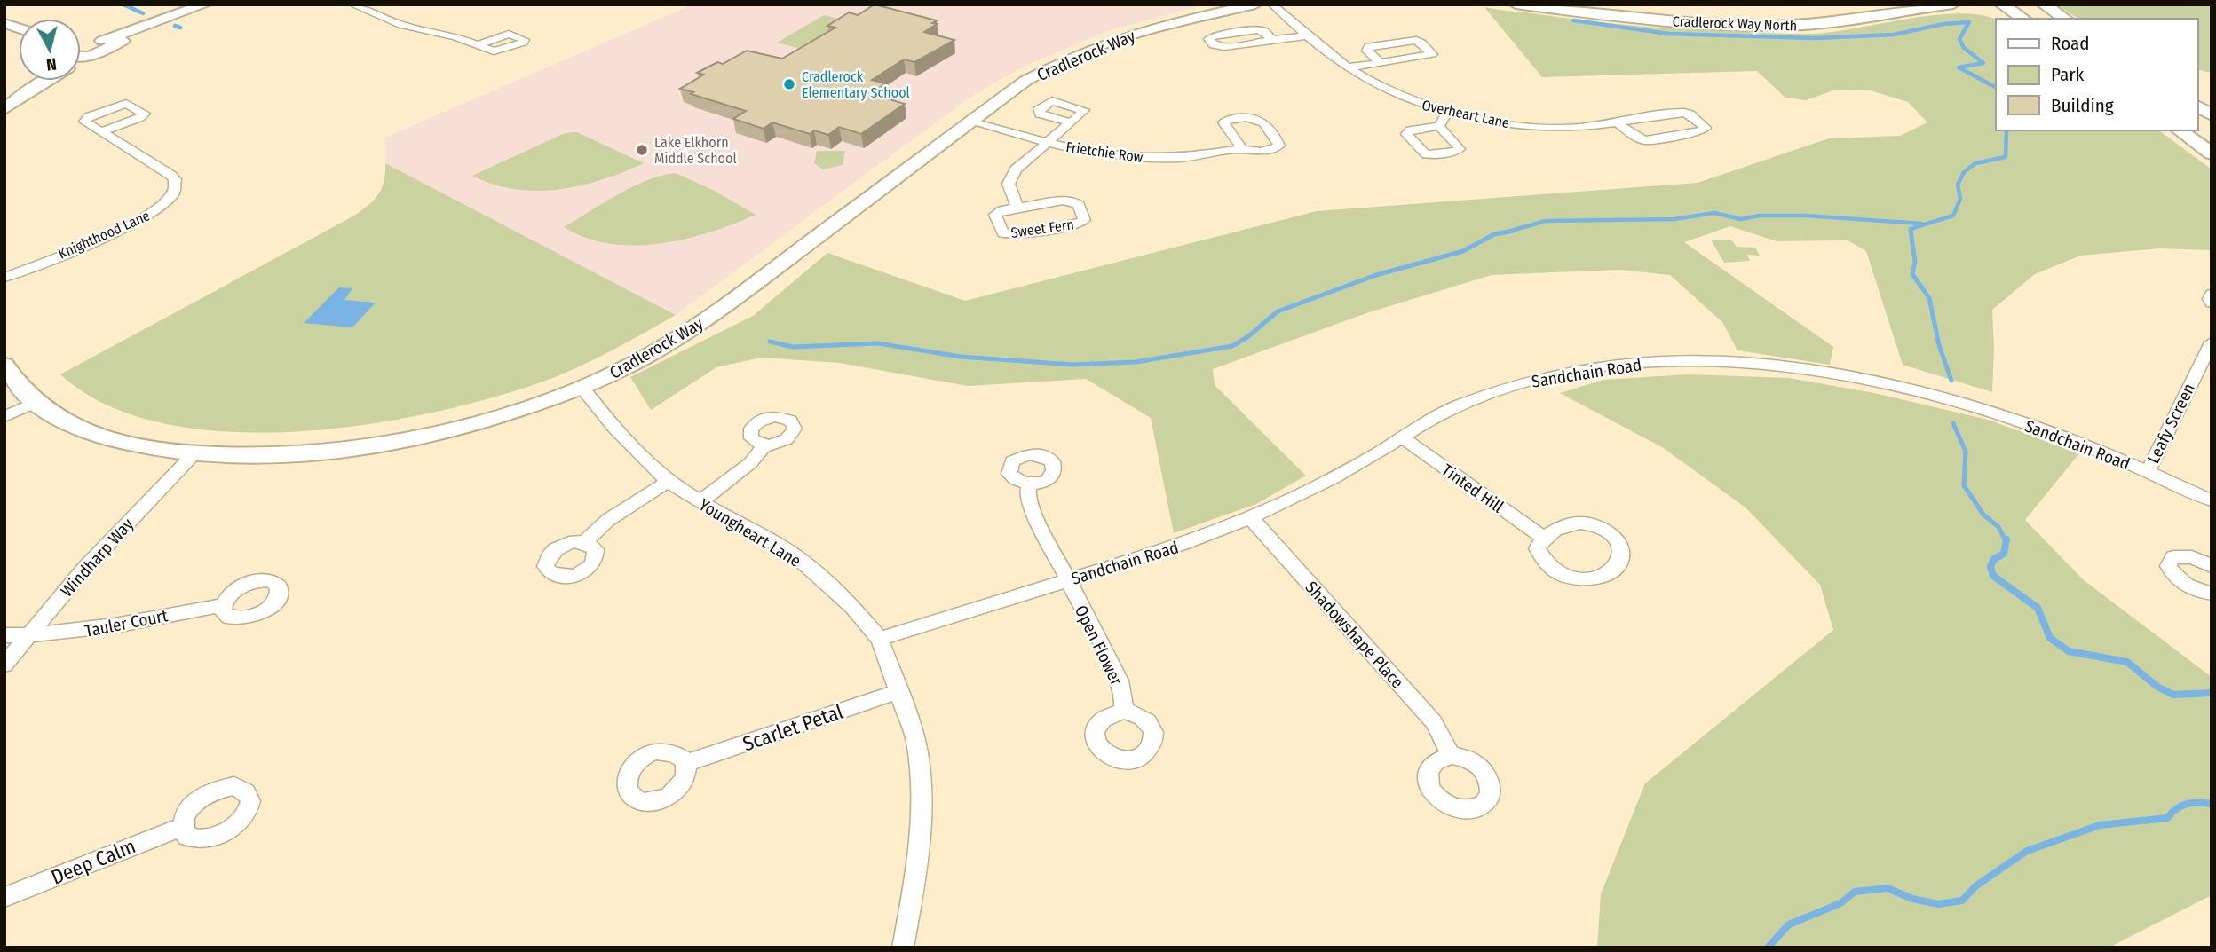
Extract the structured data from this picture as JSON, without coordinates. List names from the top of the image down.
{
  "streets": {
    "street": [
      "Cradlerock Way North",
      "Cradlerock Way",
      "Overheart Lane",
      "Frietchie Row",
      "Sweet Fern",
      "Knighthood Lane",
      "Sandchain Road",
      "Leafy Screen",
      "Tinted Hill",
      "Youngheart Lane",
      "Windharp Way",
      "Tauler Court",
      "Shadowshape Place",
      "Open Flower",
      "Scarlet Petal",
      "Deep Calm"
    ]
  },
  "crossings": [
    ["Cradlerock Way", "Frietchie Row"],
    ["Cradlerock Way", "Youngheart Lane"],
    ["Cradlerock Way", "Windharp Way"],
    ["Frietchie Row", "Sweet Fern"],
    ["Sandchain Road", "Leafy Screen"],
    ["Sandchain Road", "Tinted Hill"],
    ["Sandchain Road", "Youngheart Lane"],
    ["Sandchain Road", "Shadowshape Place"],
    ["Sandchain Road", "Open Flower"],
    ["Youngheart Lane", "Scarlet Petal"],
    ["Windharp Way", "Tauler Court"]
  ],
  "places": ["Cradlerock Elementary School", "Lake Elkhorn Middle School"],
  "legend": ["Road", "Park", "Building"],
  "north": "bottom"
}
